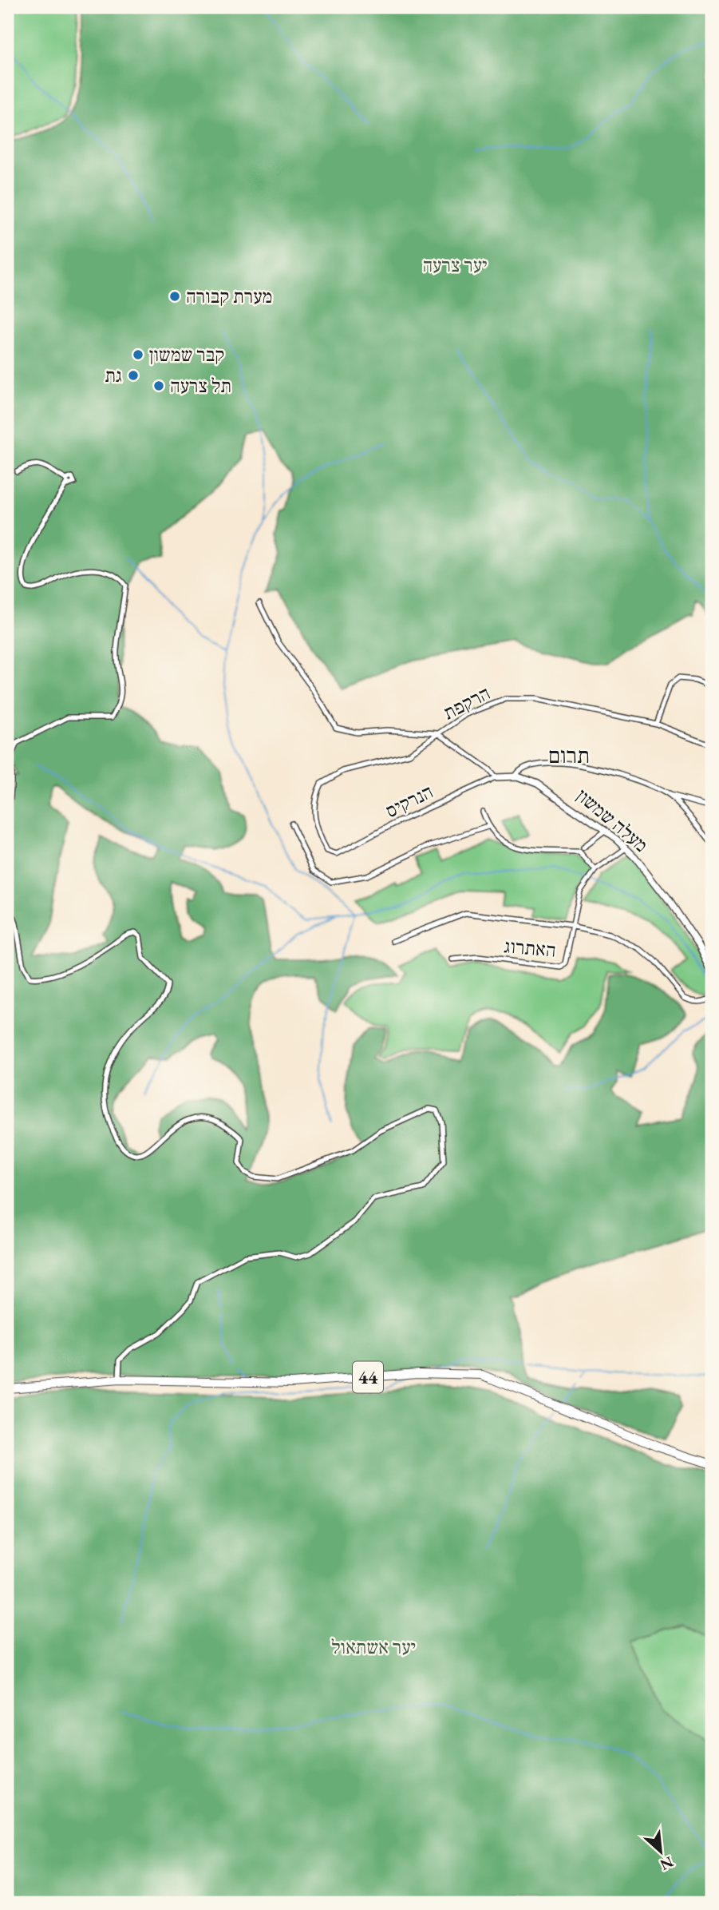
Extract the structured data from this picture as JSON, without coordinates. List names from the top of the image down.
{
  "streets": {
    "highway": ["44"],
    "street": [
      "הרקפת",
      "הנרקיס",
      "מעלה שמשון",
      "האתרוג"
    ]
  },
  "crossings": [
    ["הרקפת", "הנרקיס"],
    ["הנרקיס", "מעלה שמשון"]
  ],
  "districts": ["תרום"],
  "parks": ["יער צרעה", "יער אשתאול"],
  "places": [
    "מערת קבורה",
    "קבר שמשון",
    "גת",
    "תל צרעה"
  ],
  "north": "bottom right"
}
